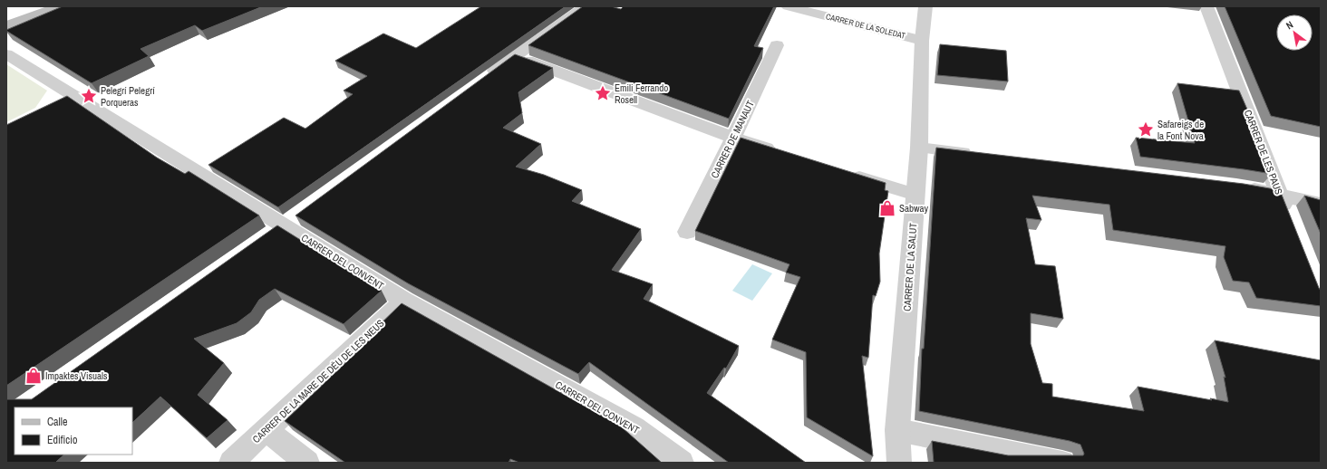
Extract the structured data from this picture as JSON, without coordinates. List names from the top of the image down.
{
  "streets": {
    "street": [
      "CARRER DE LA SOLEDAT",
      "CARRER DE MANAUT",
      "CARRER DE LES PAUS",
      "CARRER DEL CONVENT",
      "CARRER DE LA SALUT",
      "CARRER DE LA MARE DE DÉU DE LES NEUS"
    ]
  },
  "crossings": [
    ["CARRER DE LA SOLEDAT", "CARRER DE LA SALUT"],
    ["CARRER DEL CONVENT", "CARRER DE LA MARE DE DÉU DE LES NEUS"]
  ],
  "places": {
    "place": ["Emili Ferrando Rosell", "Pelegrí Pelegrí Porqueras", "Safareigs de la Font Nova"],
    "shop": ["Sabway", "Impaktes Visuals"]
  },
  "legend": ["Calle", "Edificio"],
  "north": "top left"
}
